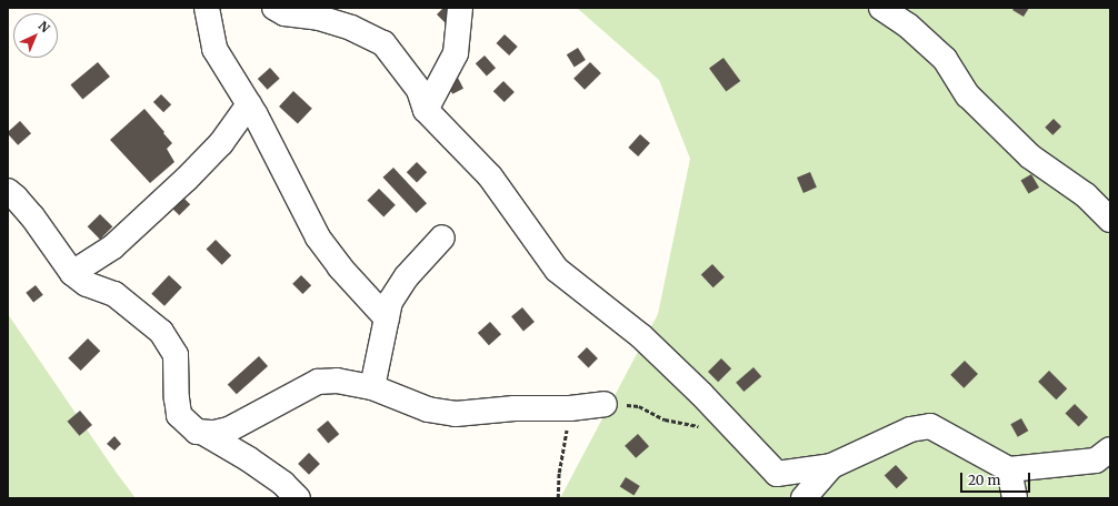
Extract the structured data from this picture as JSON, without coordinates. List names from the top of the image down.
{
  "scale_bar": "20 m",
  "north": "top right"
}
